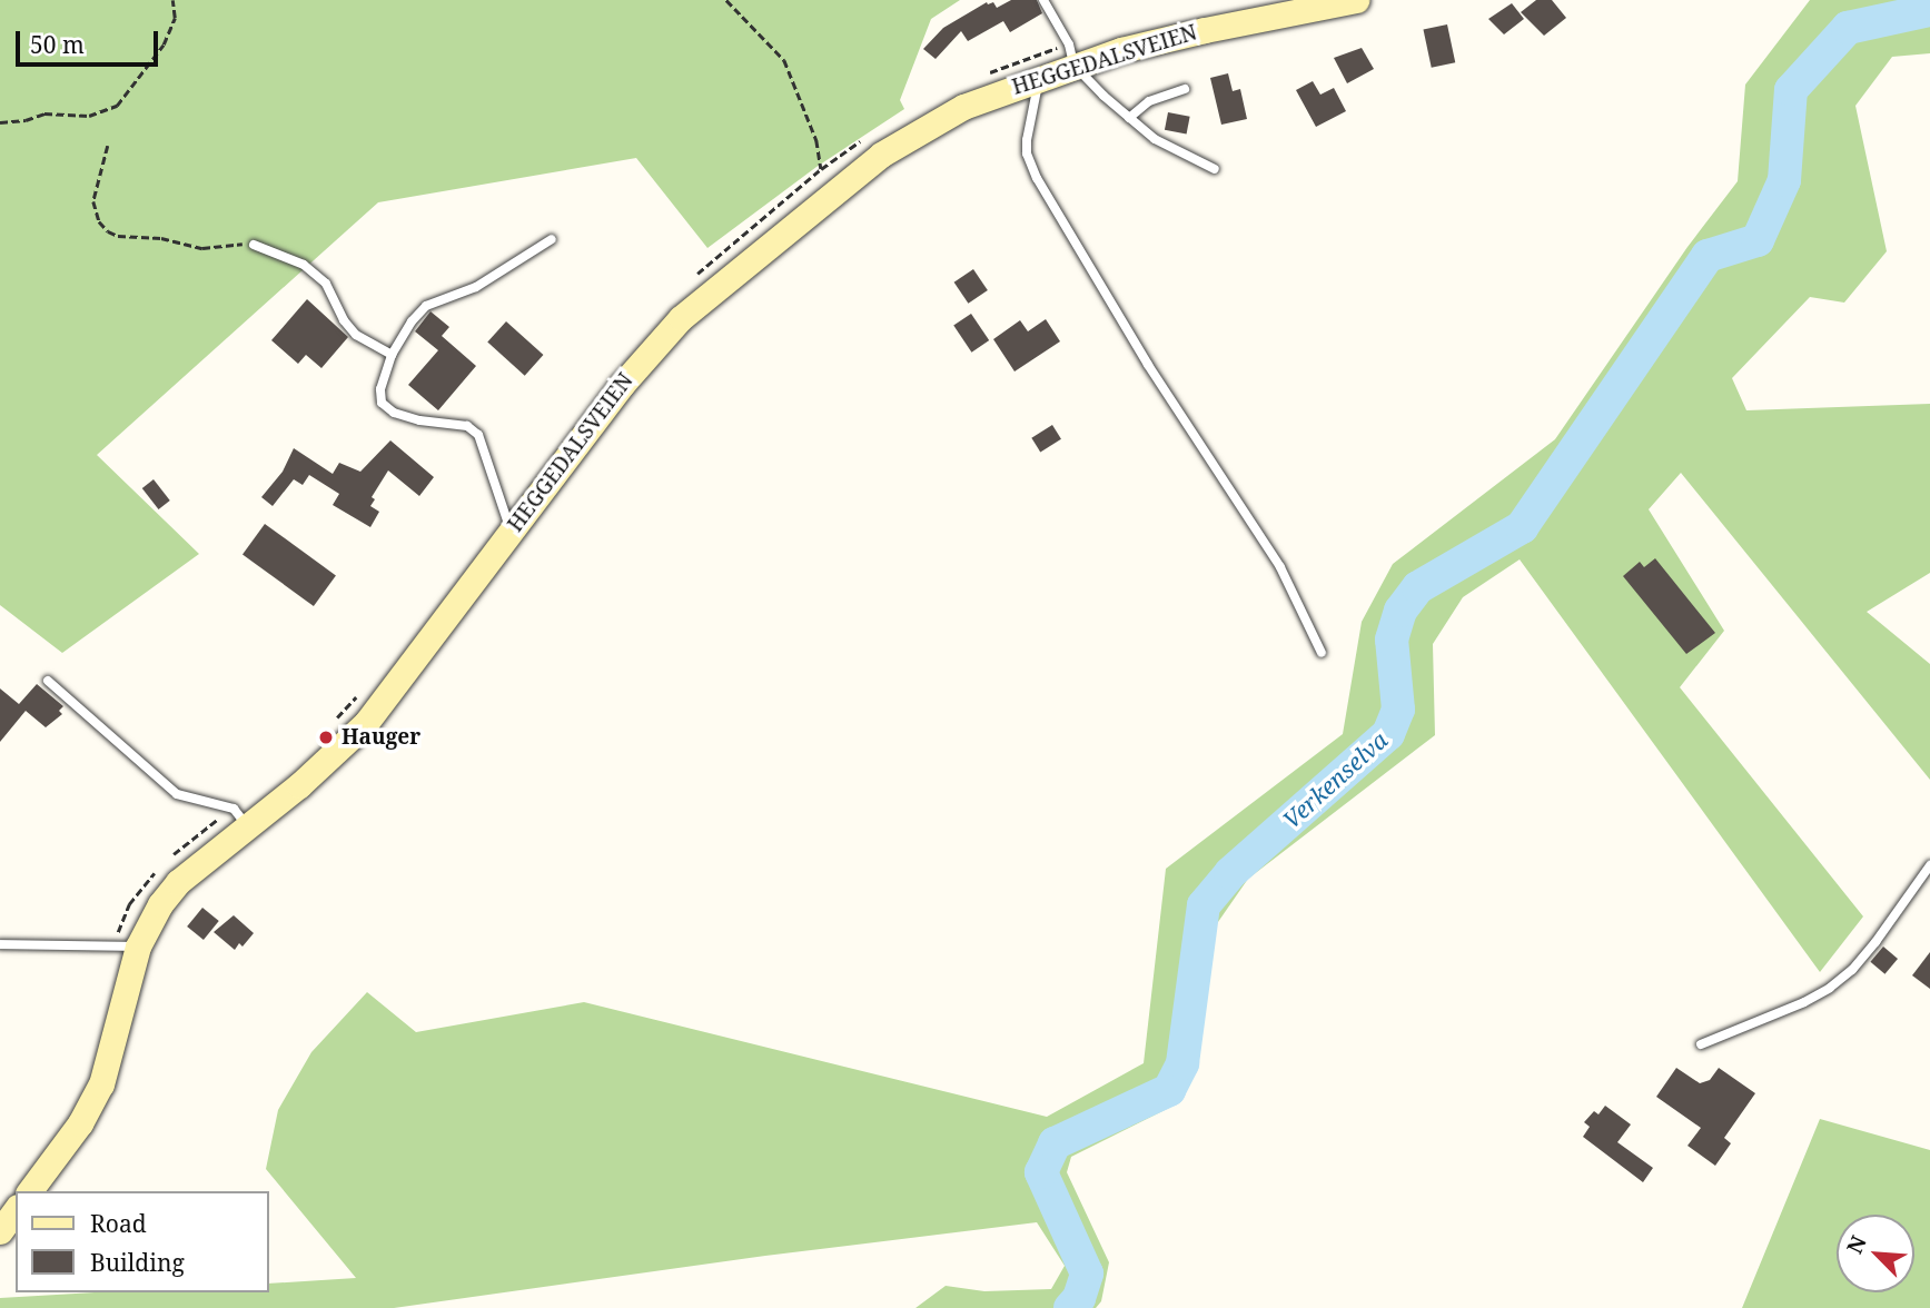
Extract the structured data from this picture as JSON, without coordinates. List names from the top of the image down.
{
  "streets": {
    "main road": ["HEGGEDALSVEIEN"]
  },
  "water": ["Verkenselva"],
  "places": ["Hauger"],
  "legend": ["Road", "Building"],
  "scale_bar": "50 m",
  "north": "top left"
}
